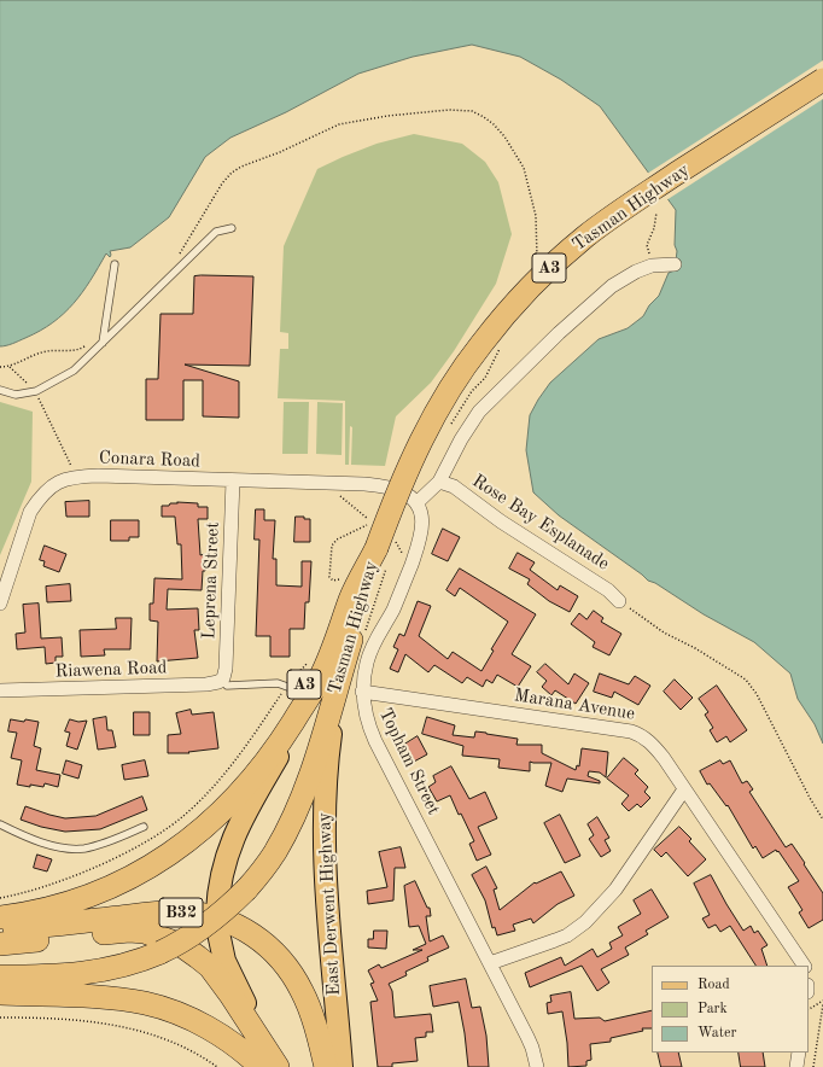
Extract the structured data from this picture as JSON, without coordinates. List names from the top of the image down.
{
  "streets": {
    "highway": ["Tasman Highway", "A3", "B32"],
    "main road": ["East Derwent Highway"],
    "street": [
      "Conara Road",
      "Rose Bay Esplanade",
      "Leprena Street",
      "Riawena Road",
      "Marana Avenue",
      "Topham Street"
    ]
  },
  "crossings": [
    ["Tasman Highway", "A3"],
    ["Tasman Highway", "East Derwent Highway"],
    ["Conara Road", "Leprena Street"],
    ["Conara Road", "Topham Street"],
    ["Leprena Street", "Riawena Road"],
    ["Marana Avenue", "Topham Street"]
  ],
  "legend": ["Road", "Park", "Water"]
}
